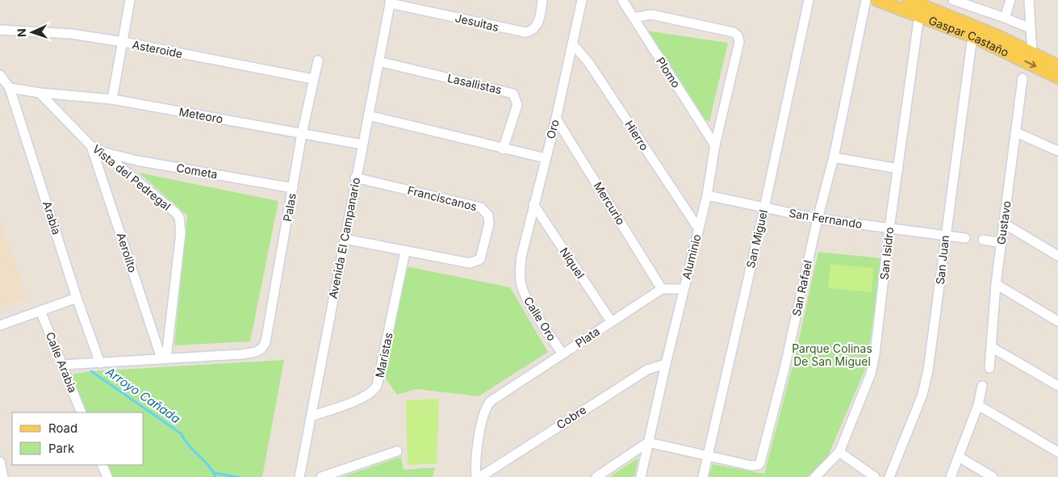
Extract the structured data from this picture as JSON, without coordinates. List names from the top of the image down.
{
  "streets": {
    "main road": ["Gaspar Castaño"],
    "street": [
      "Jesuitas",
      "Asteroide",
      "Plomo",
      "Lasallistas",
      "Meteoro",
      "Oro",
      "Hierro",
      "Cometa",
      "Vista del Pedregal",
      "Franciscanos",
      "Mercurio",
      "Palas",
      "Arabia",
      "San Fernando",
      "Gustavo",
      "Avenida El Campanario",
      "San Miguel",
      "Aerolito",
      "San Isidro",
      "Aluminio",
      "San Juan",
      "Níquel",
      "San Rafael",
      "Calle Oro",
      "Plata",
      "Maristas",
      "Calle Arabia",
      "Cobre"
    ]
  },
  "crossings": [
    ["Jesuitas", "Avenida El Campanario"],
    ["Gaspar Castaño", "San Isidro"],
    ["Gaspar Castaño", "San Juan"],
    ["Asteroide", "Palas"],
    ["Plomo", "Aluminio"],
    ["Lasallistas", "Avenida El Campanario"],
    ["Meteoro", "Vista del Pedregal"],
    ["Meteoro", "Palas"],
    ["Meteoro", "Avenida El Campanario"],
    ["Oro", "Hierro"],
    ["Oro", "Mercurio"],
    ["Oro", "Níquel"],
    ["Oro", "Calle Oro"],
    ["Hierro", "Aluminio"],
    ["Cometa", "Vista del Pedregal"],
    ["Cometa", "Palas"],
    ["Vista del Pedregal", "Palas"],
    ["Vista del Pedregal", "Aerolito"],
    ["Franciscanos", "Avenida El Campanario"],
    ["Franciscanos", "Maristas"],
    ["Mercurio", "Plata"],
    ["Palas", "Aerolito"],
    ["San Fernando", "San Miguel"],
    ["San Fernando", "San Isidro"],
    ["San Fernando", "Aluminio"],
    ["San Fernando", "San Juan"],
    ["San Fernando", "San Rafael"],
    ["Avenida El Campanario", "Maristas"],
    ["San Miguel", "San Rafael"],
    ["Aluminio", "San Rafael"],
    ["Aluminio", "Cobre"],
    ["Níquel", "Plata"],
    ["Calle Oro", "Plata"]
  ],
  "water": ["Arroyo Cañada"],
  "parks": ["Parque Colinas De San Miguel"],
  "legend": ["Road", "Park"],
  "north": "left"
}
